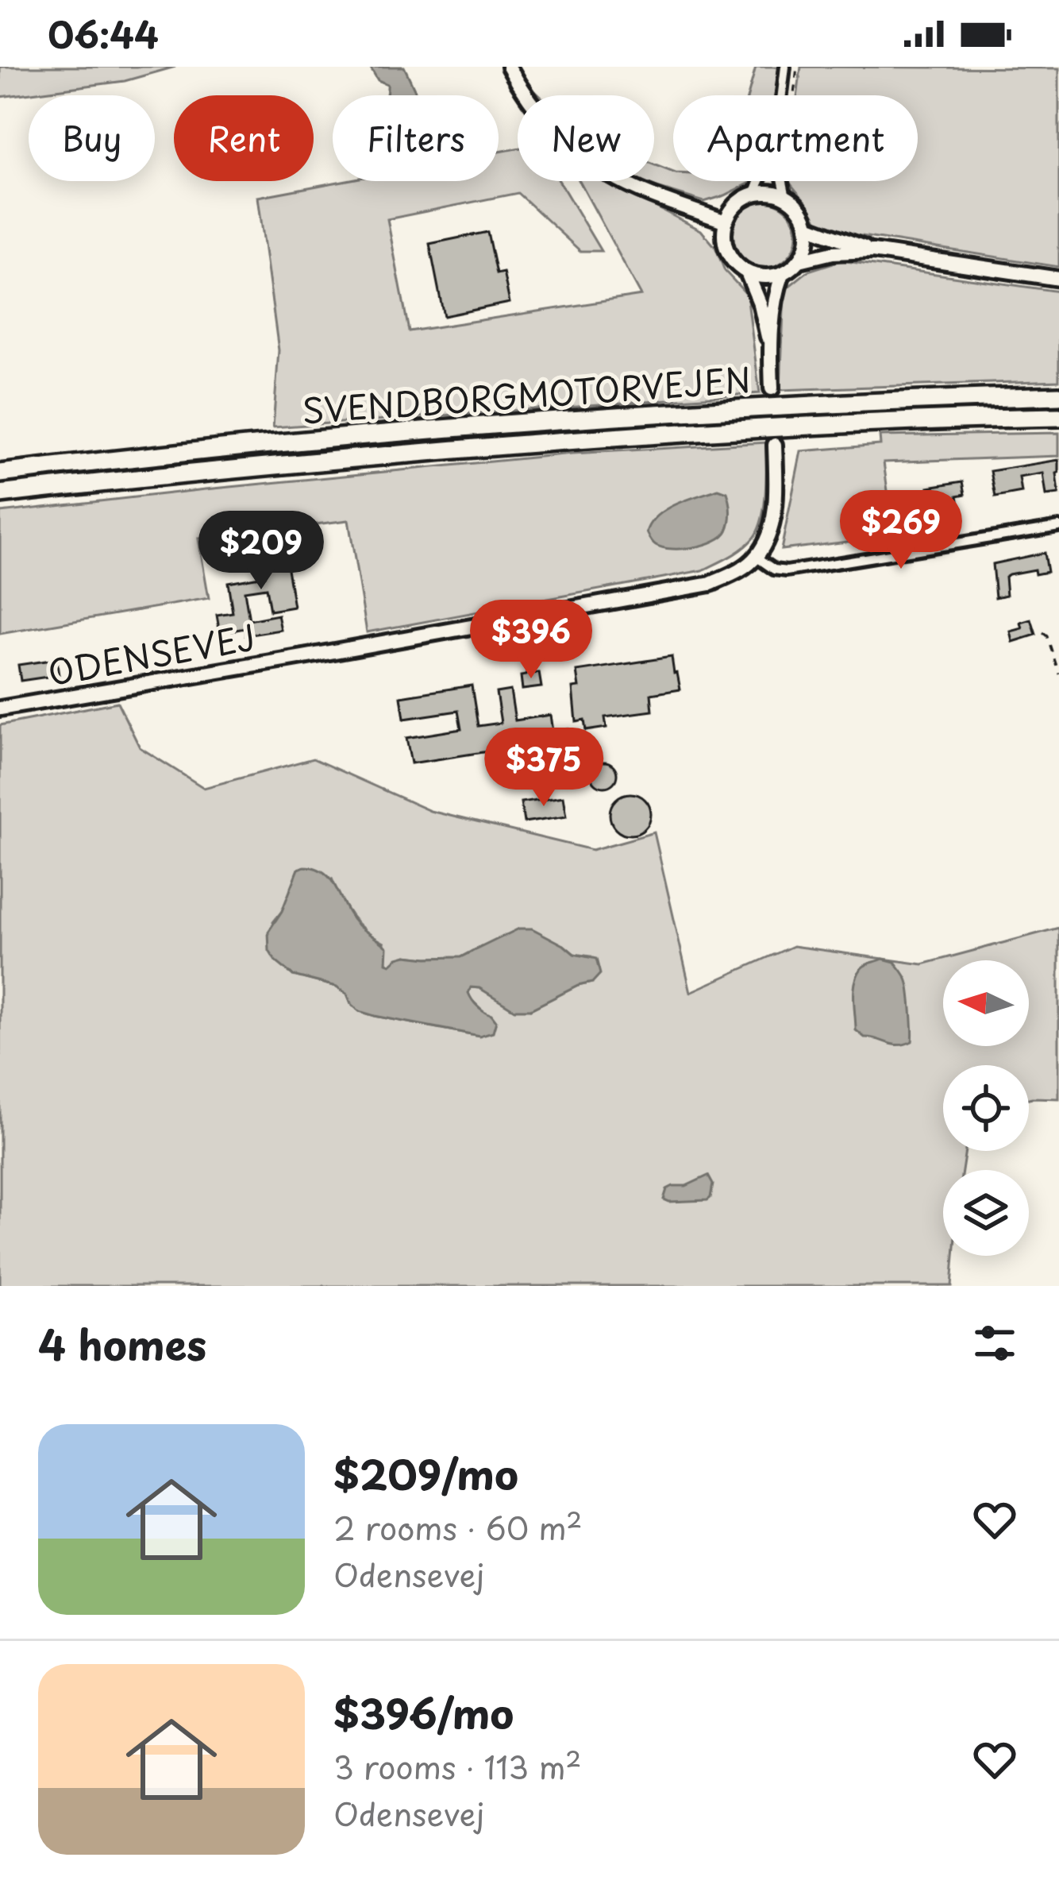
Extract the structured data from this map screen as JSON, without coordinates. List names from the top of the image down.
{
  "streets": {
    "highway": ["SVENDBORGMOTORVEJEN"],
    "main road": ["ODENSEVEJ"]
  },
  "north": "left",
  "page": {
    "status": "06:44",
    "chip": [
      "Buy",
      "Rent",
      "Filters",
      "New",
      "Apartment"
    ],
    "price": [
      "$269",
      "$209",
      "$396",
      "$375"
    ],
    "heading": "4 homes",
    "list": [
      {
        "name": "$209/mo",
        "note": "2 rooms · 60 m² · Odensevej"
      },
      {
        "name": "$396/mo",
        "note": "3 rooms · 113 m² · Odensevej"
      }
    ]
  }
}
